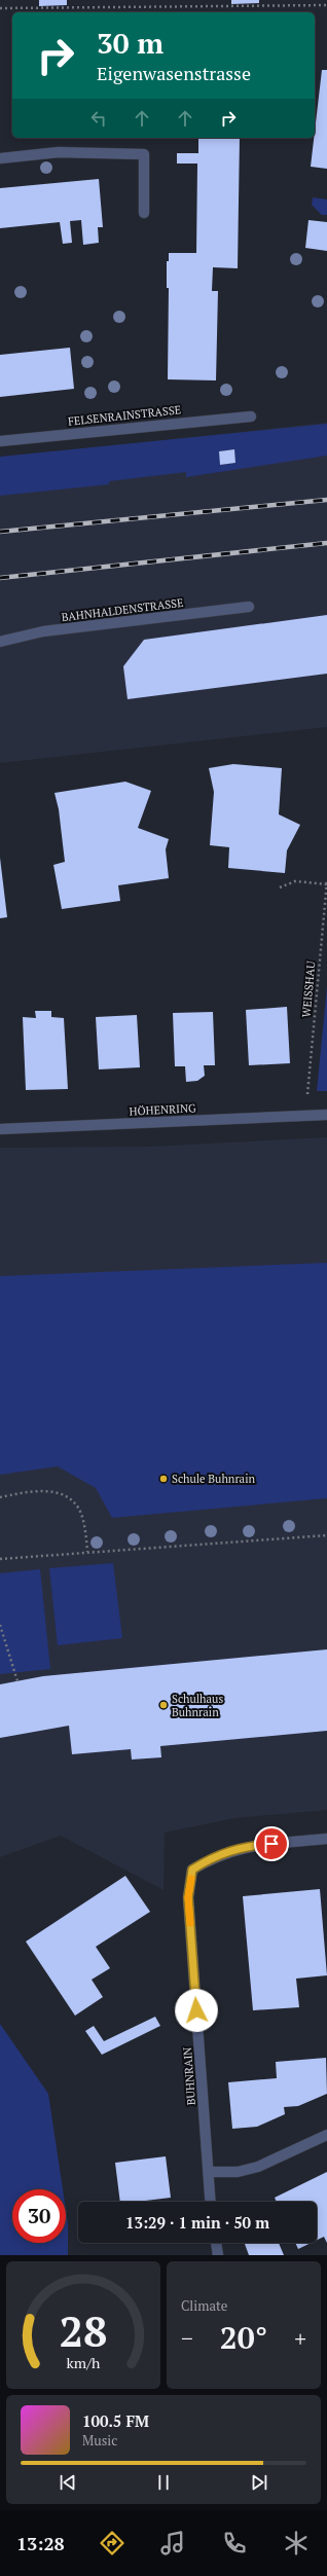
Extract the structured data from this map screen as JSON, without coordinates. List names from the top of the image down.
{
  "streets": {
    "street": [
      "FELSENRAINSTRASSE",
      "BAHNHALDENSTRASSE",
      "HÖHENRING",
      "BUHNRAIN"
    ],
    "path": ["WEISSHAU"]
  },
  "places": ["Schule Buhnrain", "Schulhaus Buhnrain"],
  "page": {
    "turn": ["30 m", "Eigenwasenstrasse"],
    "limit": "30",
    "trip": "13:29 · 1 min · 50 m",
    "tile": "Climate",
    "heat": ["−", "20°", "+"],
    "song": ["100.5 FM", "Music"],
    "tabs": "13:28",
    "gauge": ["28", "km/h"]
  }
}
